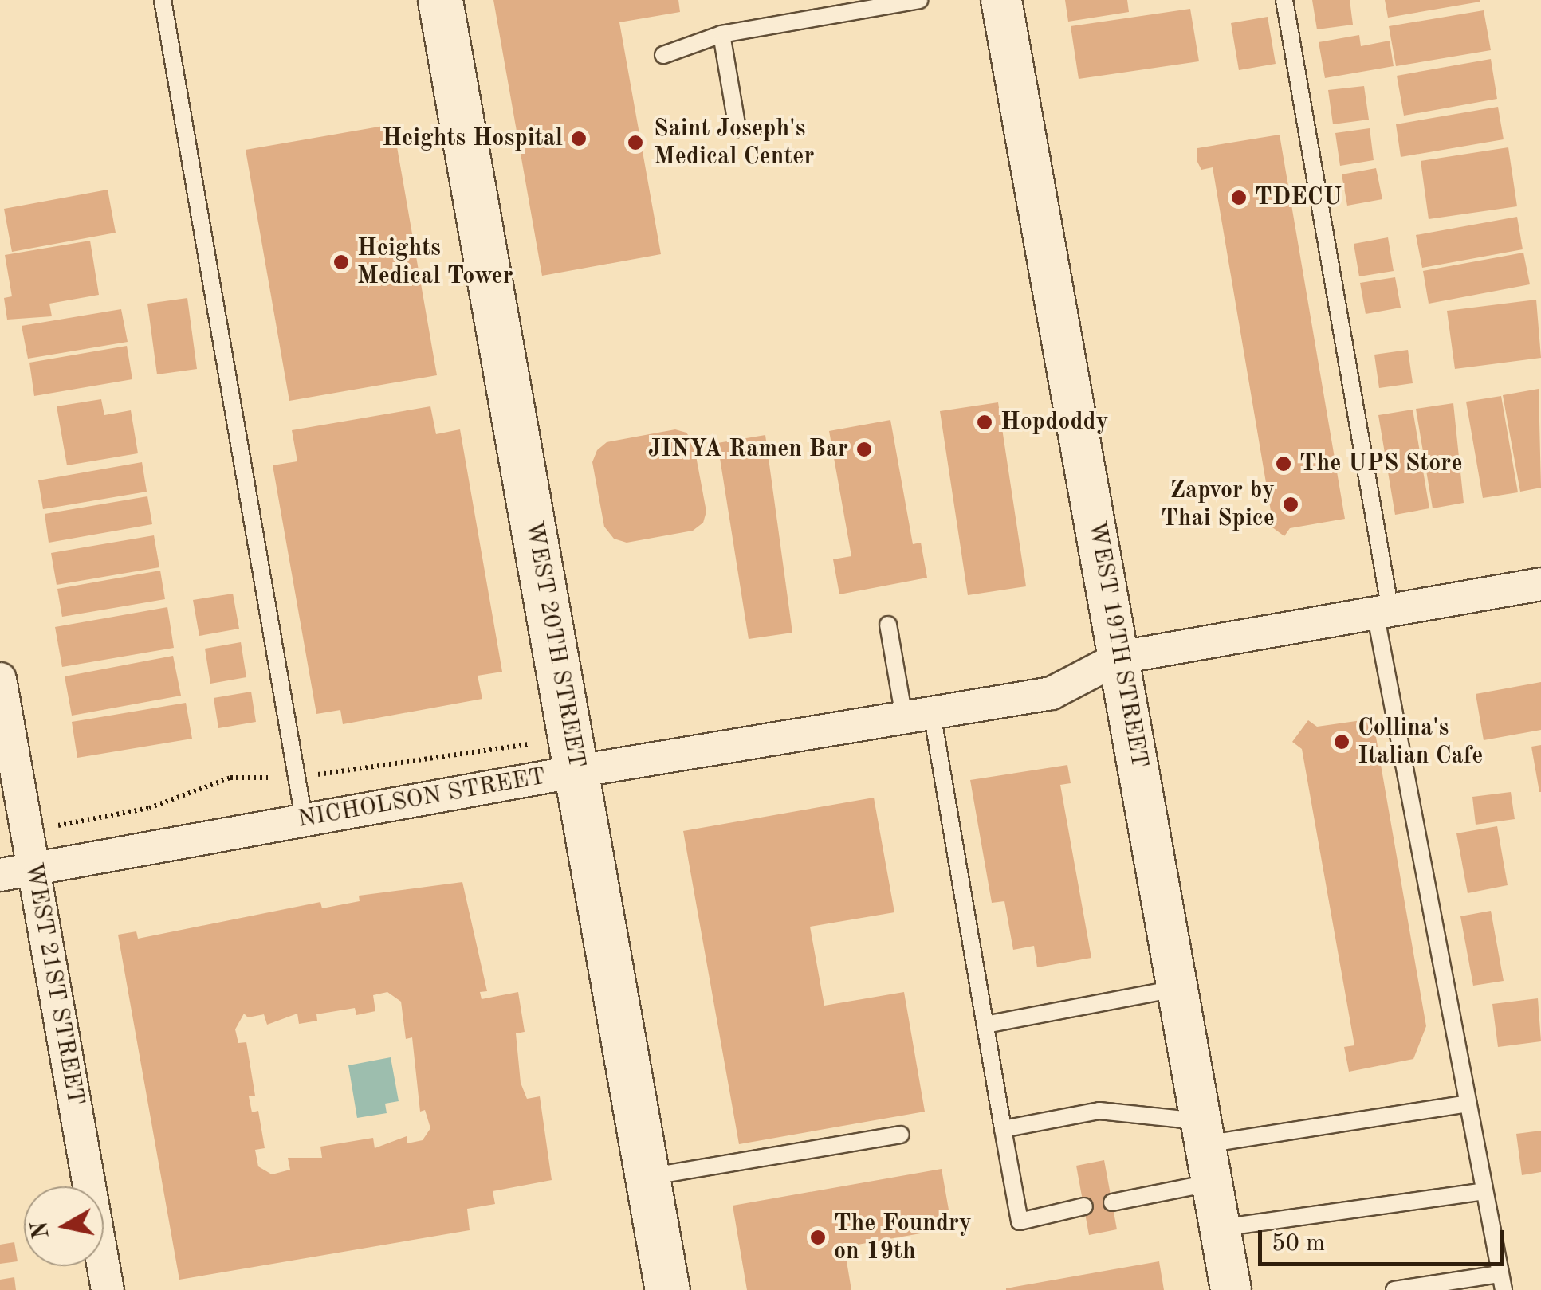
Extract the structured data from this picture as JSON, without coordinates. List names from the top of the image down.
{
  "streets": {
    "main road": ["WEST 20TH STREET"],
    "street": ["WEST 19TH STREET", "NICHOLSON STREET", "WEST 21ST STREET"]
  },
  "crossings": [
    ["WEST 20TH STREET", "NICHOLSON STREET"],
    ["WEST 19TH STREET", "NICHOLSON STREET"],
    ["NICHOLSON STREET", "WEST 21ST STREET"]
  ],
  "places": [
    "Heights Hospital",
    "Saint Joseph's Medical Center",
    "TDECU",
    "Heights Medical Tower",
    "Hopdoddy",
    "JINYA Ramen Bar",
    "The UPS Store",
    "Zapvor by Thai Spice",
    "Collina's Italian Cafe",
    "The Foundry on 19th"
  ],
  "scale_bar": "50 m",
  "north": "left"
}
